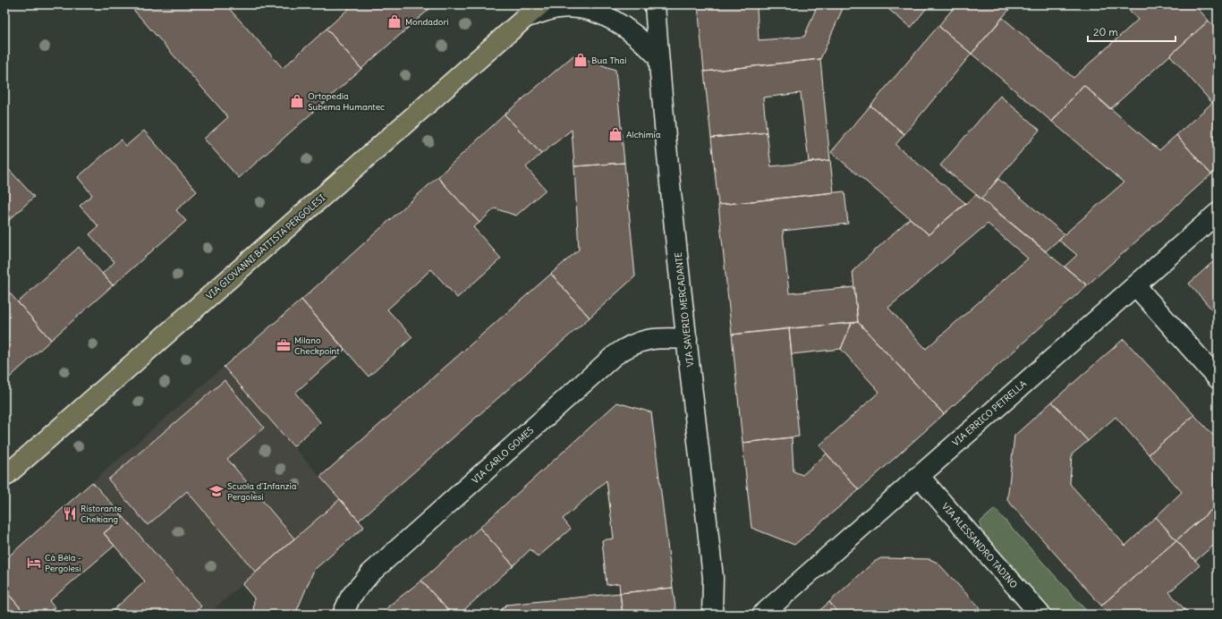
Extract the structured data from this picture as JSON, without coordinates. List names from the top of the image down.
{
  "streets": {
    "main road": ["VIA GIOVANNI BATTISTA PERGOLESI"],
    "street": [
      "VIA SAVERIO MERCADANTE",
      "VIA ERRICO PETRELLA",
      "VIA CARLO GOMES",
      "VIA ALESSANDRO TADINO"
    ]
  },
  "crossings": [
    ["VIA GIOVANNI BATTISTA PERGOLESI", "VIA SAVERIO MERCADANTE"],
    ["VIA SAVERIO MERCADANTE", "VIA CARLO GOMES"],
    ["VIA ERRICO PETRELLA", "VIA ALESSANDRO TADINO"]
  ],
  "places": {
    "shop": [
      "Mondadori",
      "Bua Thai",
      "Ortopedia Subema Humantec",
      "Alchimia"
    ],
    "office": ["Milano Checkpoint"],
    "school or university": ["Scuola d'Infanzia Pergolesi"],
    "restaurant": ["Ristorante Chekiang"],
    "hotel": ["Cà Bèla - Pergolesi"]
  },
  "scale_bar": "20 m"
}
